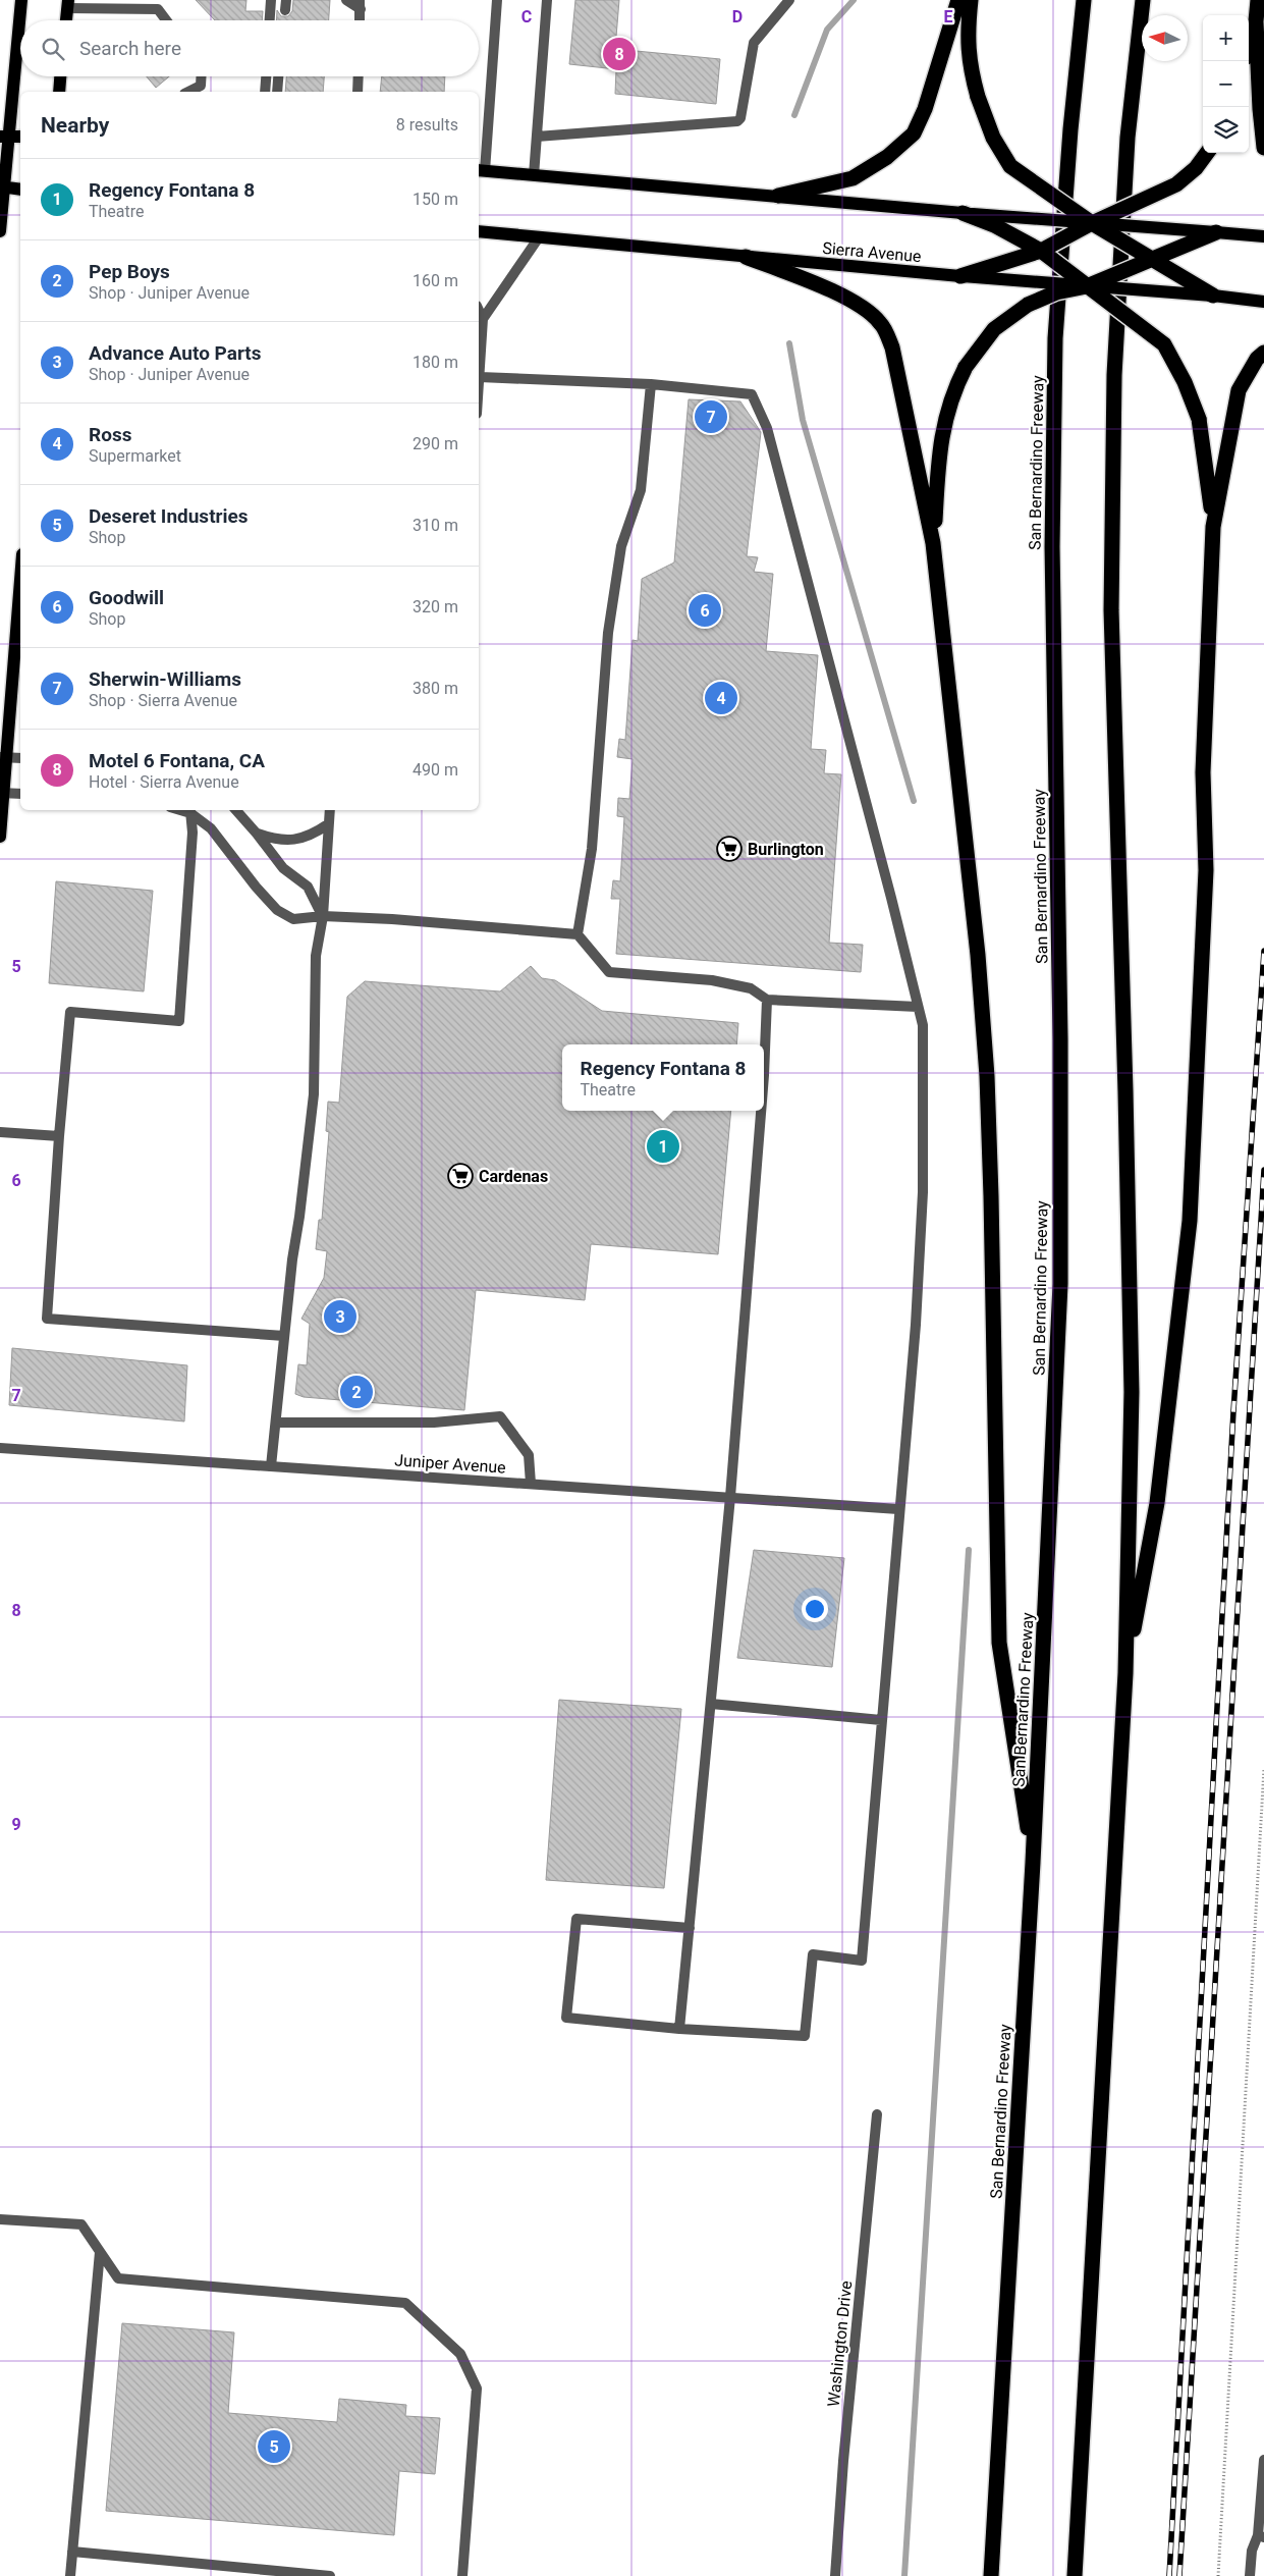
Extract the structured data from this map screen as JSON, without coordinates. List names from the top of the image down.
{
  "streets": {
    "highway": ["San Bernardino Freeway"],
    "main road": ["Sierra Avenue"],
    "street": ["Juniper Avenue", "Washington Drive"]
  },
  "places": {
    "supermarket": ["Burlington", "Cardenas"]
  },
  "north": "left",
  "page": {
    "map_buttons": ["+", "−"],
    "search": "Search here",
    "pins": [
      "8",
      "7",
      "6",
      "4",
      "1",
      "3",
      "2",
      "5"
    ],
    "heading": ["Nearby", "8 results"],
    "list": [
      {
        "mark": "1",
        "name": "Regency Fontana 8",
        "note": "Theatre",
        "value": "150 m"
      },
      {
        "mark": "2",
        "name": "Pep Boys",
        "note": "Shop · Juniper Avenue",
        "value": "160 m"
      },
      {
        "mark": "3",
        "name": "Advance Auto Parts",
        "note": "Shop · Juniper Avenue",
        "value": "180 m"
      },
      {
        "mark": "4",
        "name": "Ross",
        "note": "Supermarket",
        "value": "290 m"
      },
      {
        "mark": "5",
        "name": "Deseret Industries",
        "note": "Shop",
        "value": "310 m"
      },
      {
        "mark": "6",
        "name": "Goodwill",
        "note": "Shop",
        "value": "320 m"
      },
      {
        "mark": "7",
        "name": "Sherwin-Williams",
        "note": "Shop · Sierra Avenue",
        "value": "380 m"
      },
      {
        "mark": "8",
        "name": "Motel 6 Fontana, CA",
        "note": "Hotel · Sierra Avenue",
        "value": "490 m"
      }
    ],
    "popup": ["Regency Fontana 8", "Theatre"]
  },
  "grid": {
    "columns": ["C", "D", "E"],
    "rows": [
      "5",
      "6",
      "7",
      "8",
      "9"
    ]
  }
}
